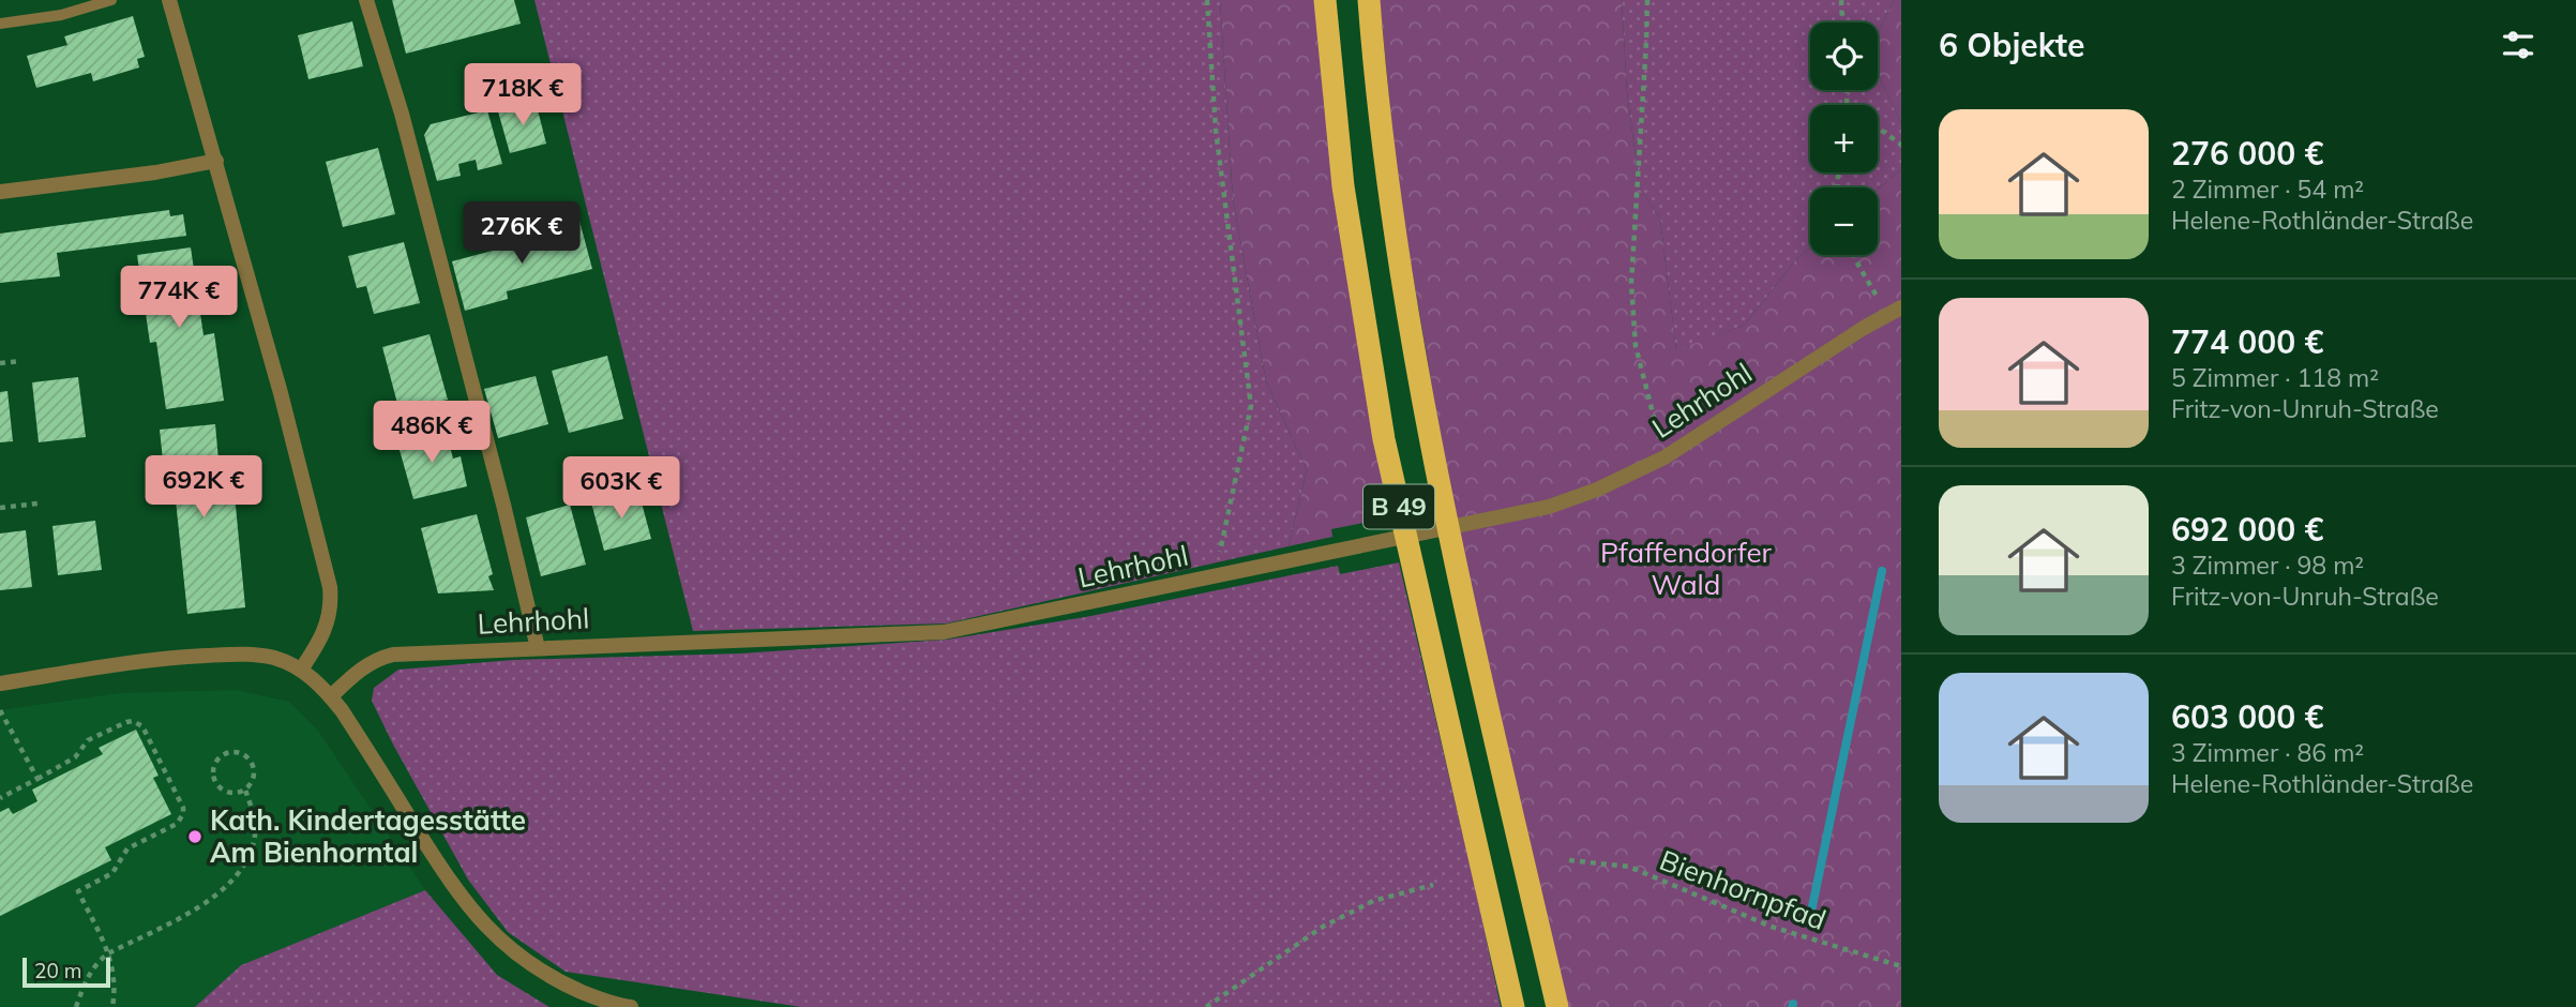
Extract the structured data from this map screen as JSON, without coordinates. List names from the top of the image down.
{
  "streets": {
    "highway": ["B 49"],
    "street": ["Lehrhohl"],
    "path": ["Bienhornpfad"]
  },
  "parks": ["Pfaffendorfer Wald"],
  "places": ["Kath. Kindertagesstätte Am Bienhorntal"],
  "scale_bar": "20 m",
  "page": {
    "heading": "6 Objekte",
    "map_buttons": ["+", "−"],
    "price": [
      "718K €",
      "276K €",
      "774K €",
      "486K €",
      "692K €",
      "603K €"
    ],
    "list": [
      {
        "name": "276 000 €",
        "note": "2 Zimmer · 54 m² · Helene-Rothländer-Straße"
      },
      {
        "name": "774 000 €",
        "note": "5 Zimmer · 118 m² · Fritz-von-Unruh-Straße"
      },
      {
        "name": "692 000 €",
        "note": "3 Zimmer · 98 m² · Fritz-von-Unruh-Straße"
      },
      {
        "name": "603 000 €",
        "note": "3 Zimmer · 86 m² · Helene-Rothländer-Straße"
      }
    ],
    "scale": "20 m"
  }
}
